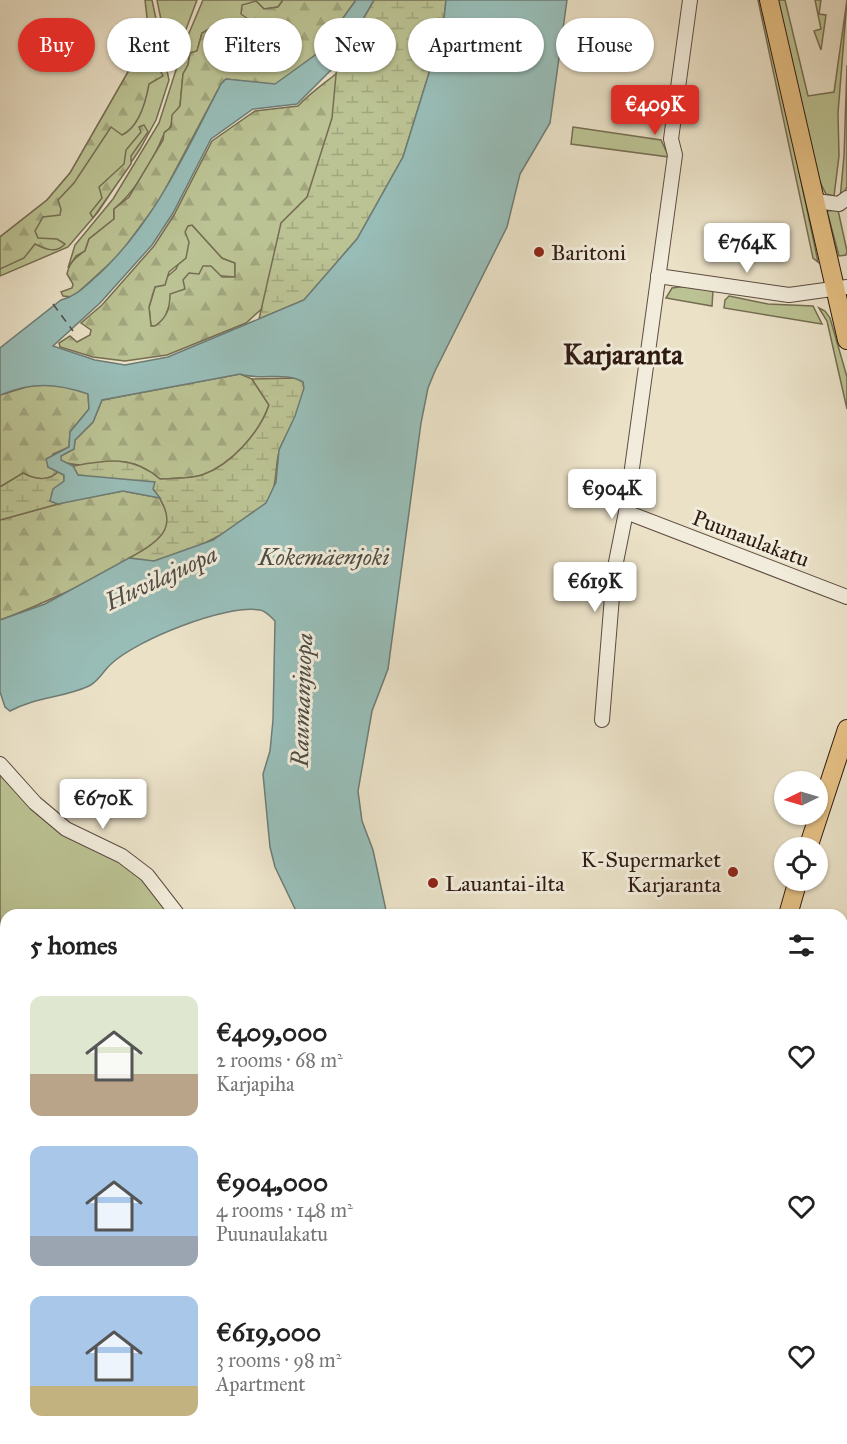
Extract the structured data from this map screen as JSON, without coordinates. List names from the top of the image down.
{
  "streets": {
    "street": ["Puunaulakatu"]
  },
  "districts": ["Karjaranta"],
  "water": ["Kokemäenjoki", "Huvilajuopa", "Raumanjuopa"],
  "places": ["Baritoni", "K-Supermarket Karjaranta", "Lauantai-ilta"],
  "north": "left",
  "page": {
    "chip": [
      "Buy",
      "Rent",
      "Filters",
      "New",
      "Apartment",
      "House"
    ],
    "price": [
      "€409K",
      "€764K",
      "€904K",
      "€619K",
      "€670K"
    ],
    "heading": "5 homes",
    "list": [
      {
        "name": "€409,000",
        "note": "2 rooms · 68 m² · Karjapiha"
      },
      {
        "name": "€904,000",
        "note": "4 rooms · 148 m² · Puunaulakatu"
      },
      {
        "name": "€619,000",
        "note": "3 rooms · 98 m² · Apartment"
      }
    ]
  }
}
